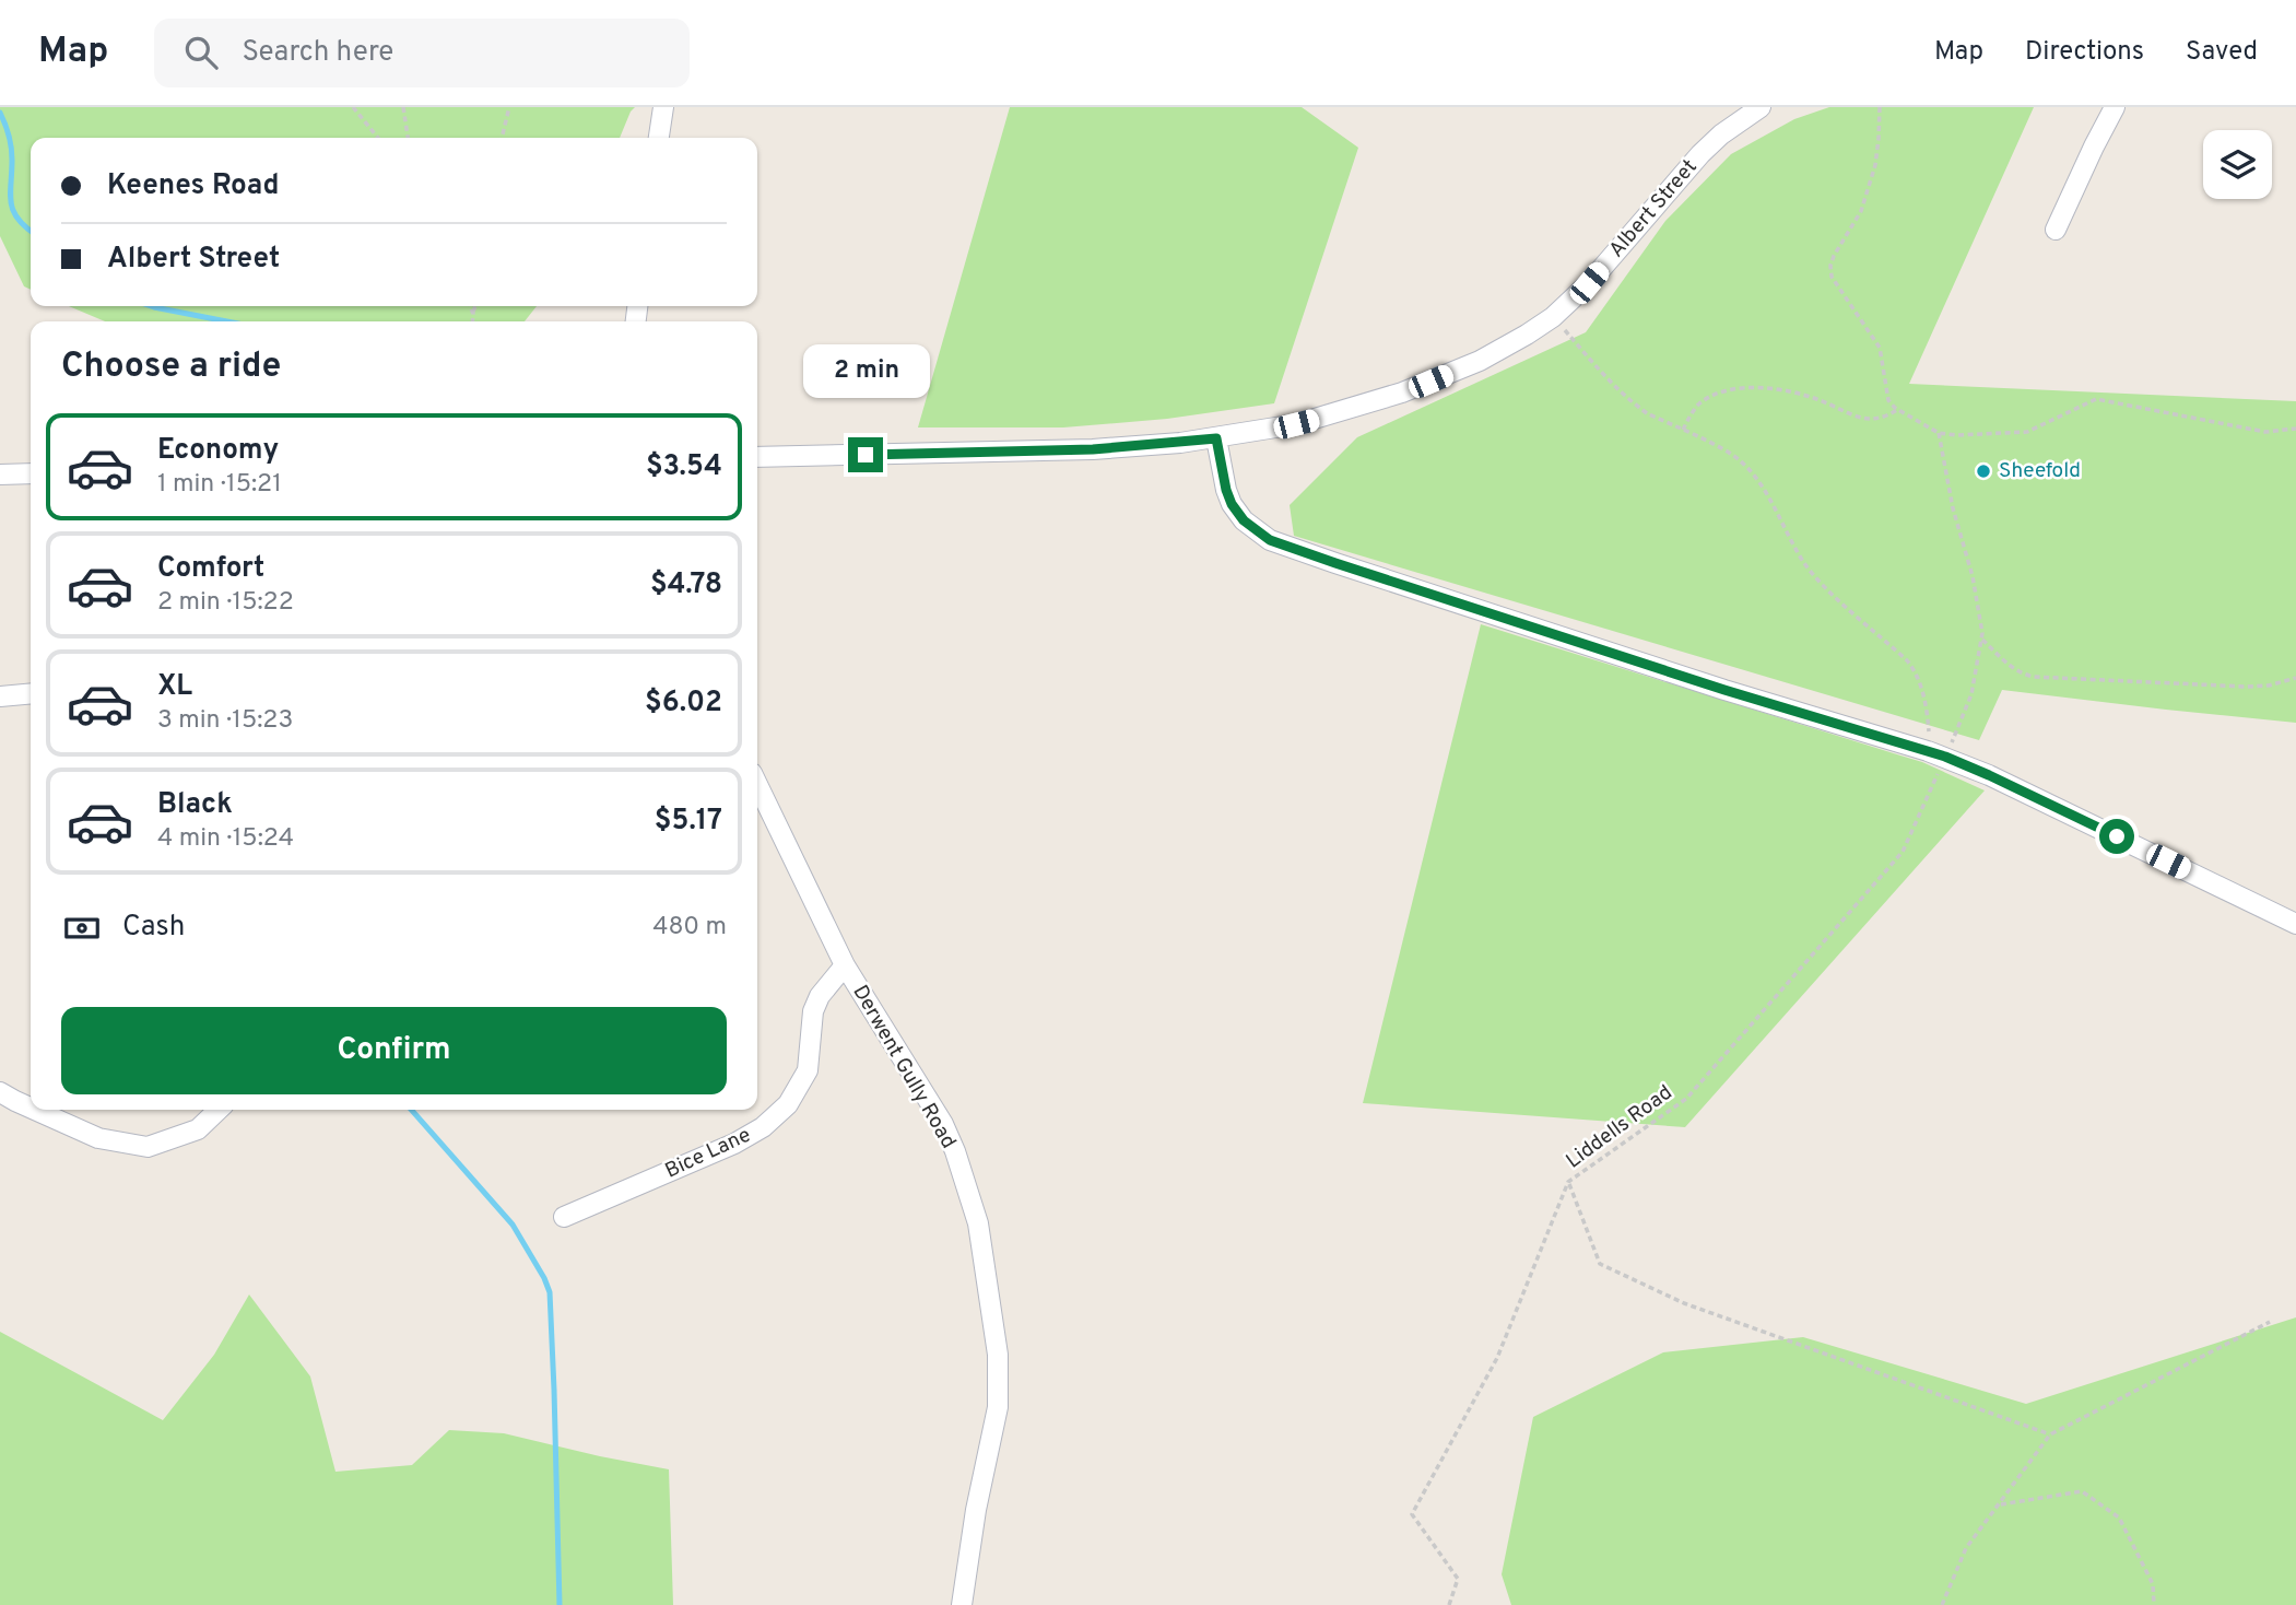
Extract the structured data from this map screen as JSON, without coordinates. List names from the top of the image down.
{
  "streets": {
    "street": ["Albert Street", "Derwent Gully Road", "Bice Lane"],
    "path": ["Liddells Road"]
  },
  "crossings": [
    ["Derwent Gully Road", "Bice Lane"]
  ],
  "places": ["Sheefold"],
  "page": {
    "header": "Map",
    "search": "Search here",
    "nav": ["Map", "Directions", "Saved"],
    "banner": ["Keenes Road", "Albert Street"],
    "heading": "Choose a ride",
    "bubble": "2 min",
    "list": [
      {
        "name": "Economy",
        "note": "1 min · 15:21",
        "value": "$3.54"
      },
      {
        "name": "Comfort",
        "note": "2 min · 15:22",
        "value": "$4.78"
      },
      {
        "name": "XL",
        "note": "3 min · 15:23",
        "value": "$6.02"
      },
      {
        "name": "Black",
        "note": "4 min · 15:24",
        "value": "$5.17"
      }
    ],
    "pay": ["Cash", "480 m"],
    "buttons": "Confirm"
  }
}
